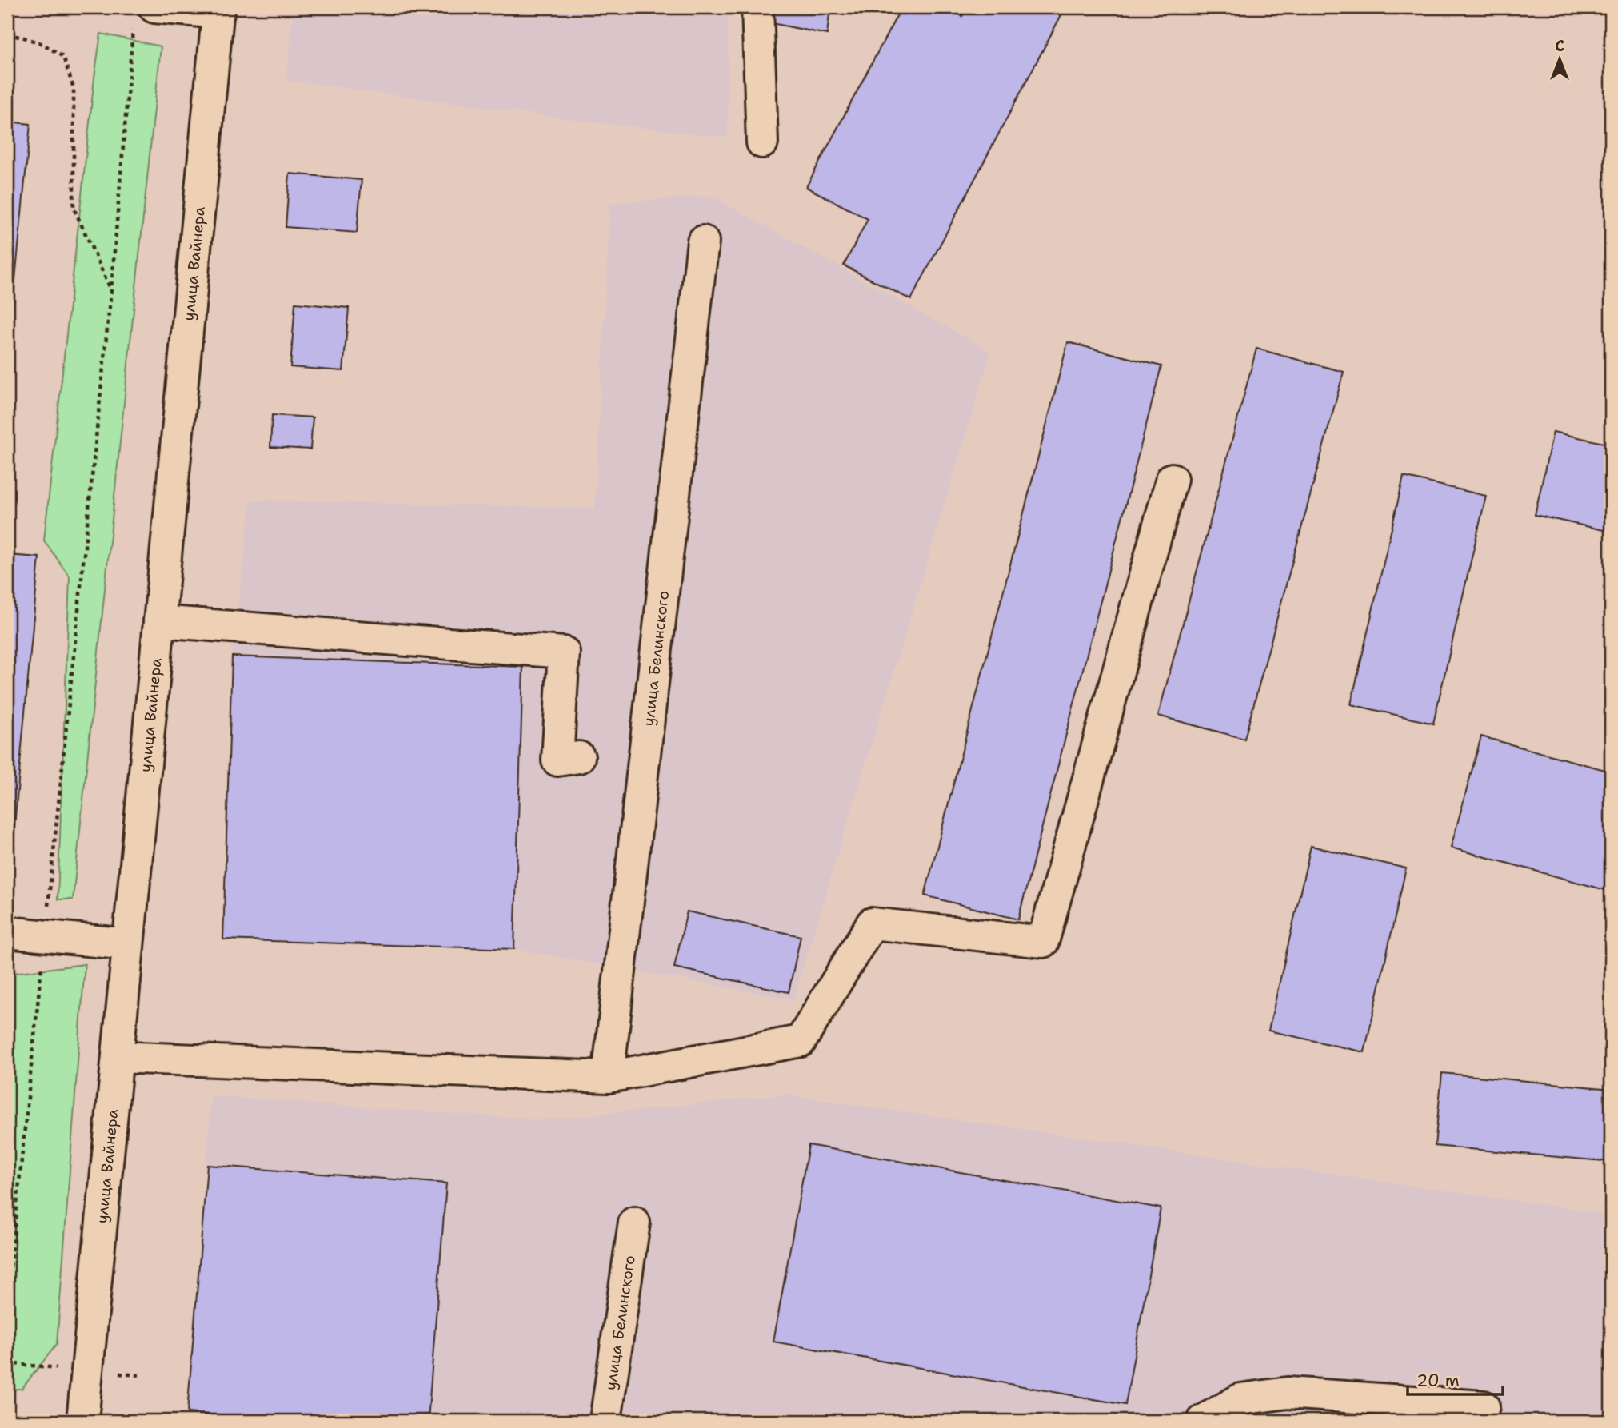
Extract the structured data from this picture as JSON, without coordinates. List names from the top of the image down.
{
  "streets": {
    "main road": ["улица Вайнера", "улица Белинского"]
  },
  "scale_bar": "20 m",
  "north": "top"
}
